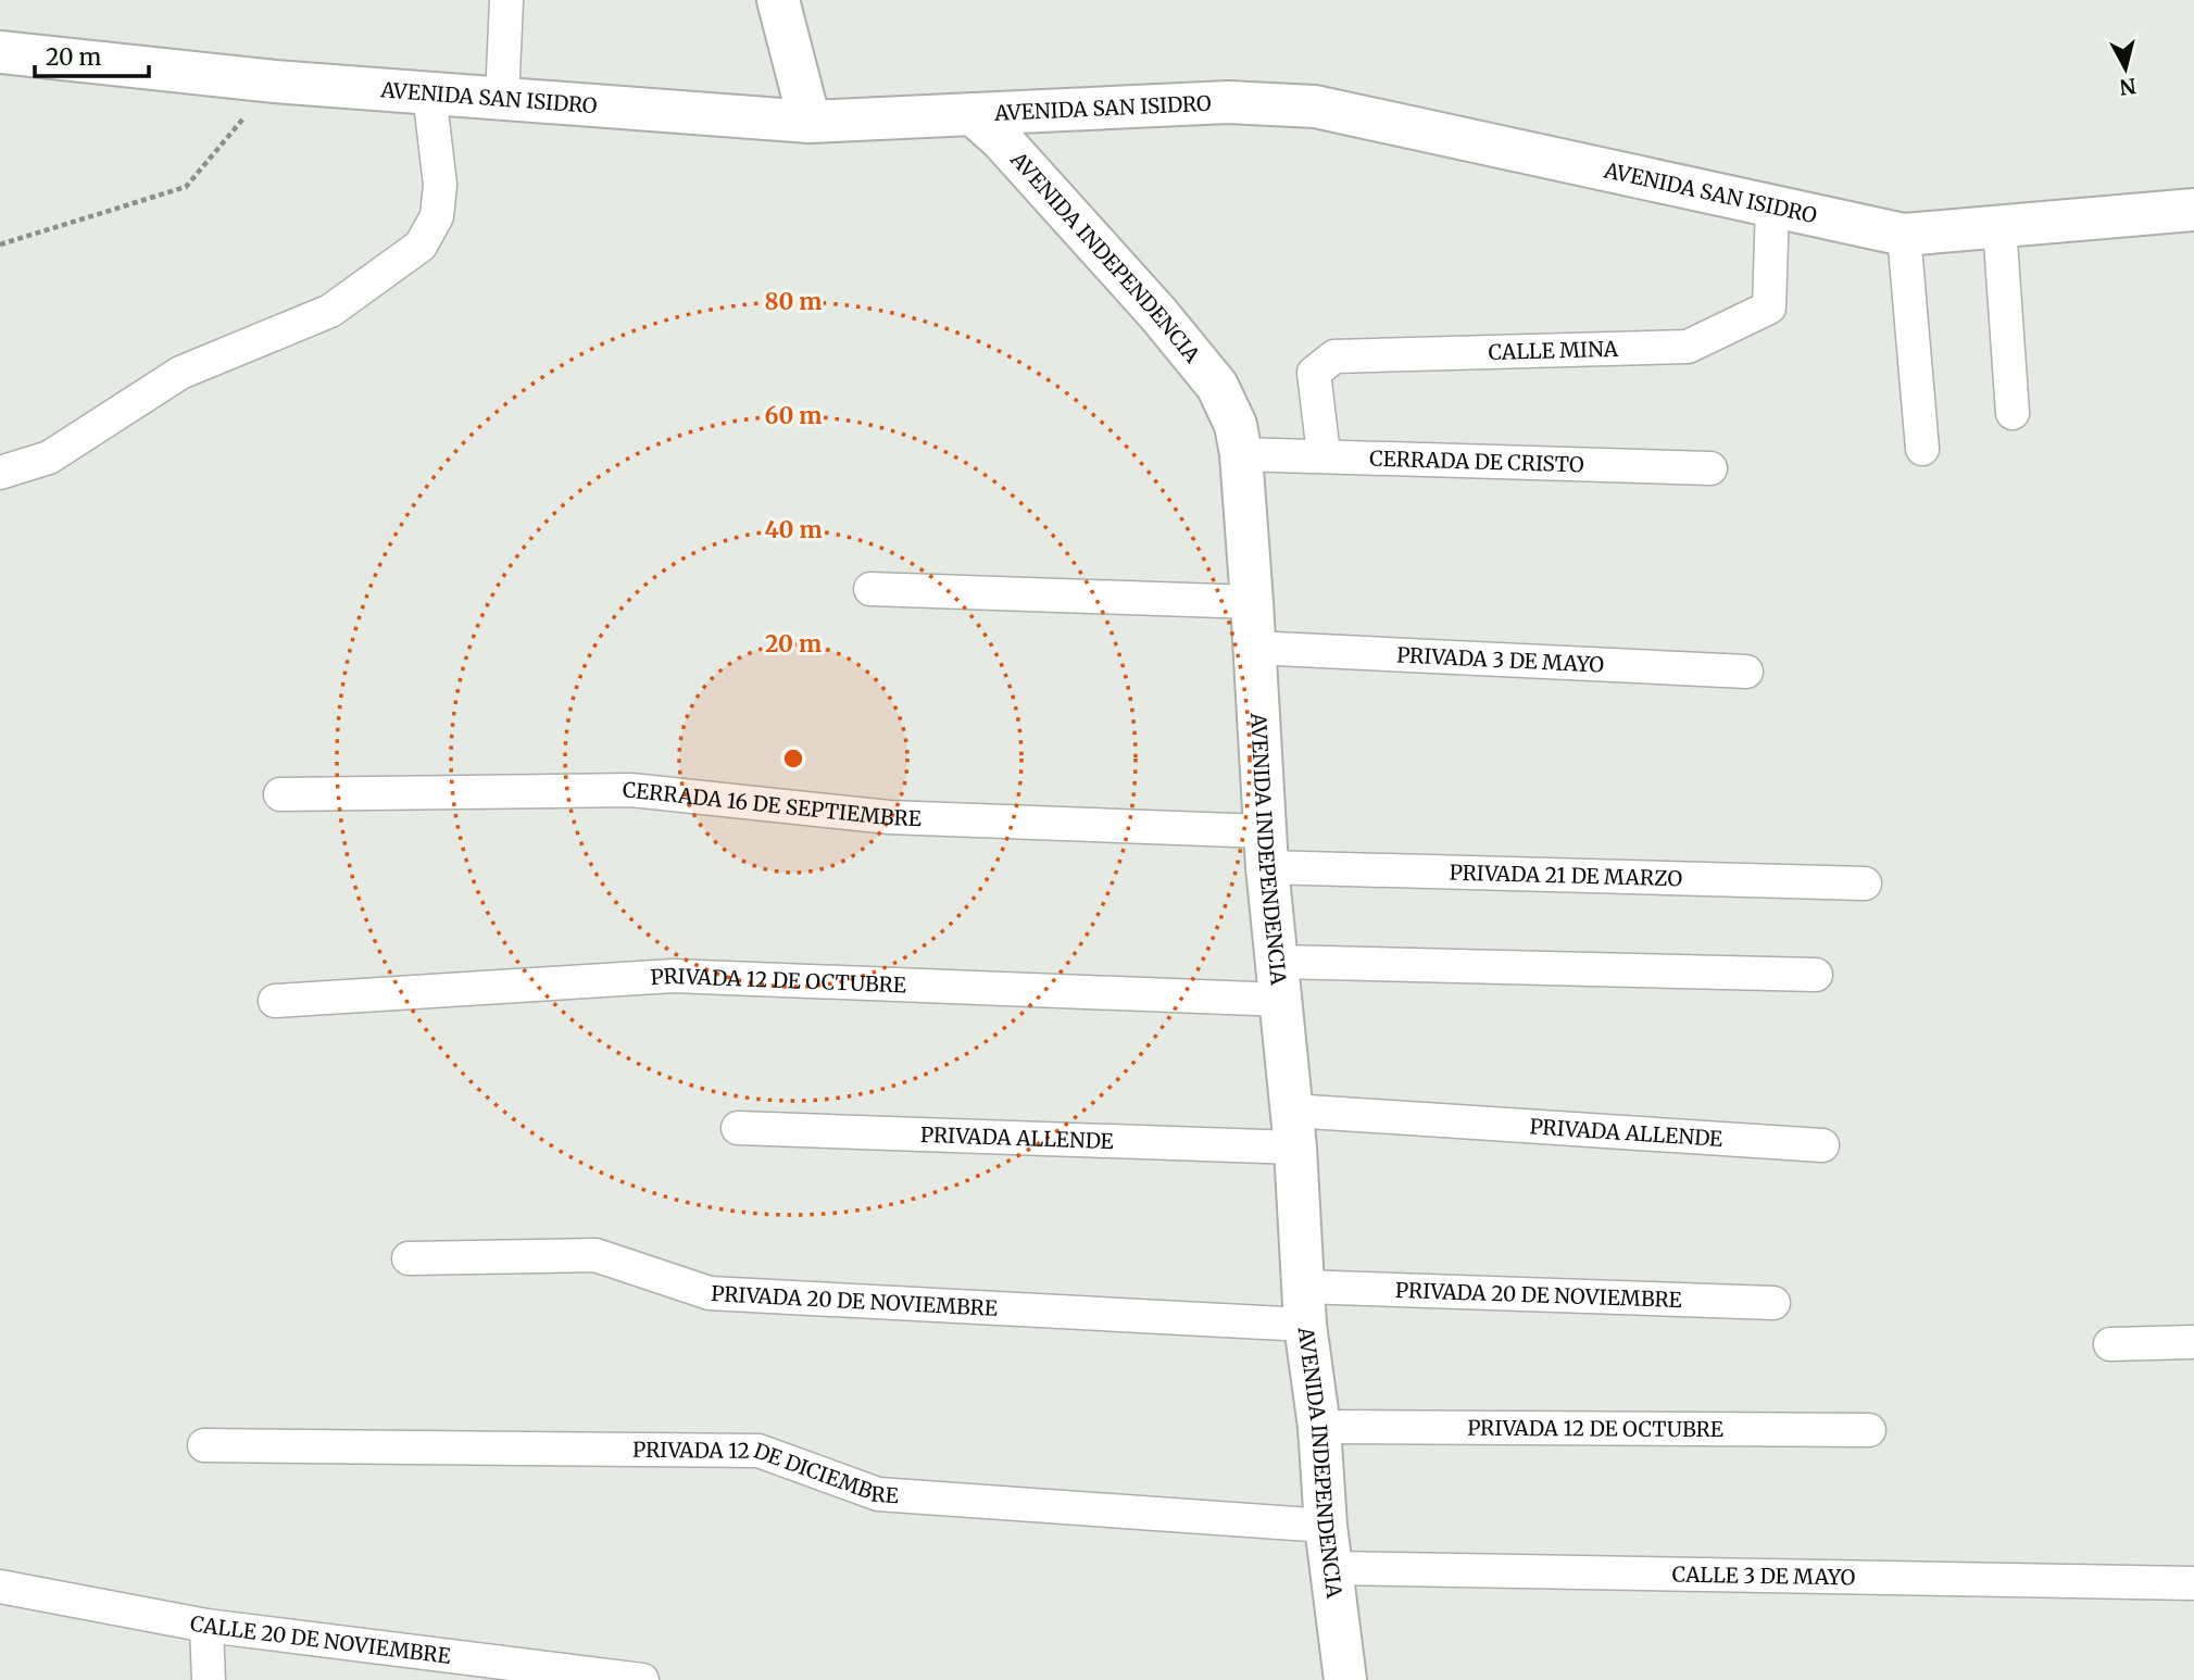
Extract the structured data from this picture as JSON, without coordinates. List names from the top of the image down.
{
  "streets": {
    "main road": ["AVENIDA SAN ISIDRO", "AVENIDA INDEPENDENCIA"],
    "street": [
      "CALLE MINA",
      "CERRADA DE CRISTO",
      "PRIVADA 3 DE MAYO",
      "CERRADA 16 DE SEPTIEMBRE",
      "PRIVADA 21 DE MARZO",
      "PRIVADA 12 DE OCTUBRE",
      "PRIVADA ALLENDE",
      "PRIVADA 20 DE NOVIEMBRE",
      "PRIVADA 12 DE DICIEMBRE",
      "CALLE 3 DE MAYO",
      "CALLE 20 DE NOVIEMBRE"
    ]
  },
  "crossings": [
    ["AVENIDA SAN ISIDRO", "AVENIDA INDEPENDENCIA"],
    ["AVENIDA SAN ISIDRO", "CALLE MINA"],
    ["AVENIDA INDEPENDENCIA", "CERRADA DE CRISTO"],
    ["AVENIDA INDEPENDENCIA", "PRIVADA 3 DE MAYO"],
    ["AVENIDA INDEPENDENCIA", "CERRADA 16 DE SEPTIEMBRE"],
    ["AVENIDA INDEPENDENCIA", "PRIVADA 21 DE MARZO"],
    ["AVENIDA INDEPENDENCIA", "PRIVADA 12 DE OCTUBRE"],
    ["AVENIDA INDEPENDENCIA", "PRIVADA ALLENDE"],
    ["AVENIDA INDEPENDENCIA", "PRIVADA 20 DE NOVIEMBRE"],
    ["AVENIDA INDEPENDENCIA", "PRIVADA 12 DE DICIEMBRE"],
    ["AVENIDA INDEPENDENCIA", "CALLE 3 DE MAYO"],
    ["CALLE MINA", "CERRADA DE CRISTO"],
    ["CERRADA 16 DE SEPTIEMBRE", "PRIVADA 21 DE MARZO"]
  ],
  "scale_bar": "20 m",
  "north": "bottom",
  "rings": [
    "80 m",
    "60 m",
    "40 m",
    "20 m"
  ]
}
